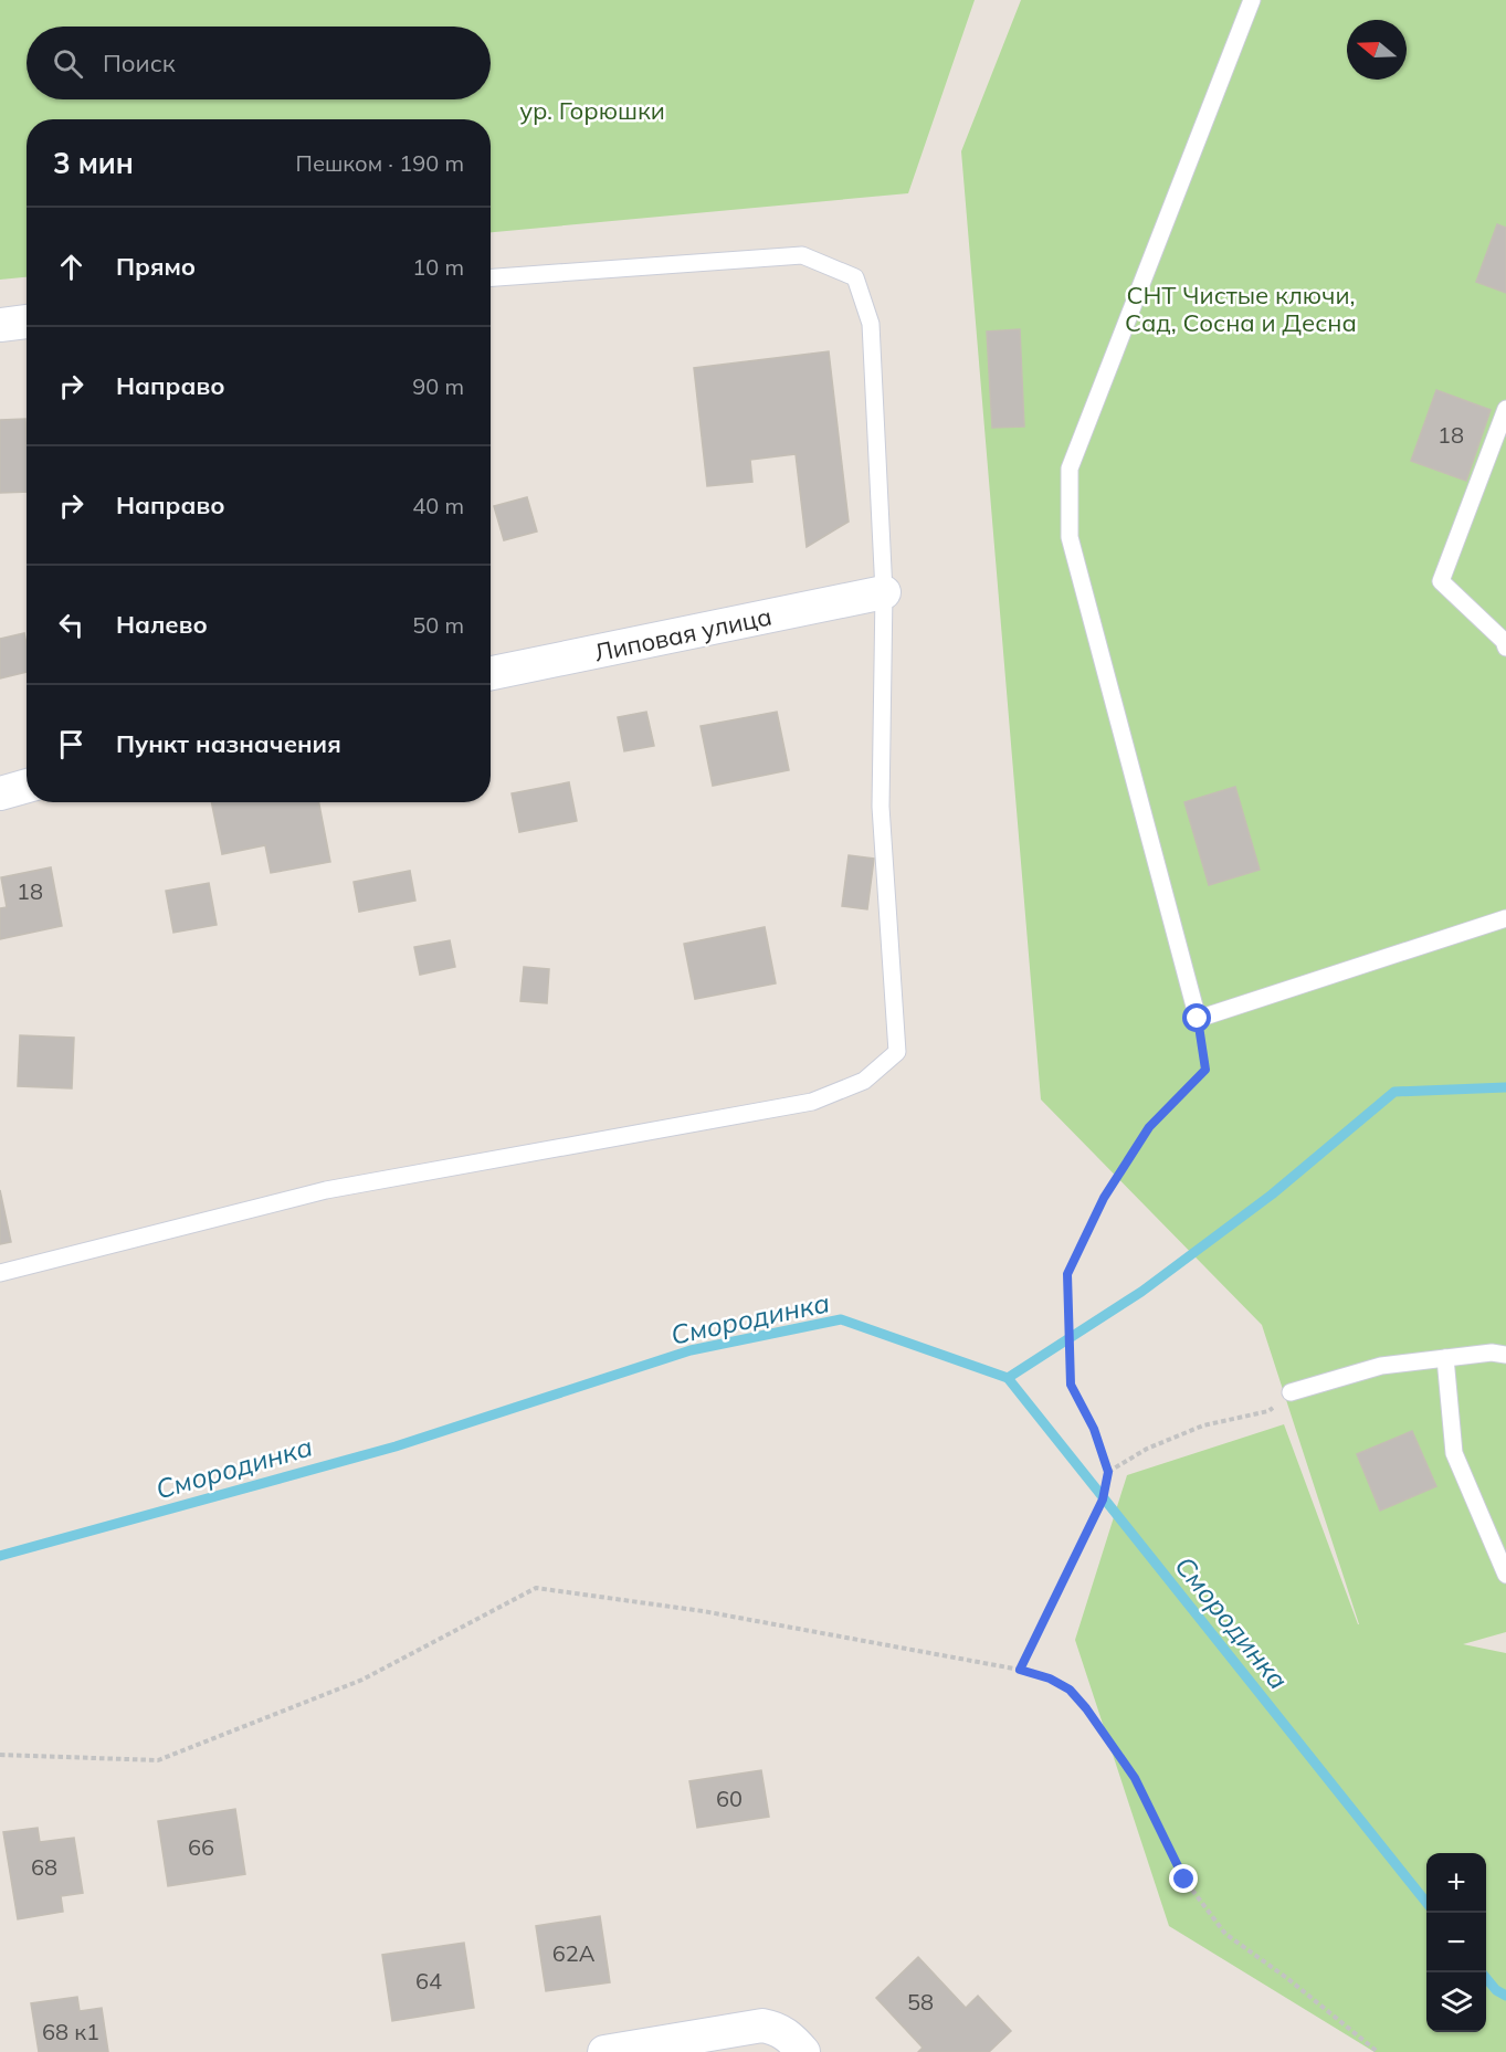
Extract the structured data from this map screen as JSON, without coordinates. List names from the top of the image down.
{
  "streets": {
    "street": ["Липовая улица"]
  },
  "water": ["Смородинка"],
  "parks": ["ур. Горюшки", "СНТ Чистые ключи, Сад, Сосна и Десна"],
  "house_numbers": [
    "18",
    "18",
    "60",
    "66",
    "68",
    "62А",
    "64",
    "58",
    "68 к1"
  ],
  "north": "left",
  "page": {
    "search": "Поиск",
    "heading": ["3 мин", "Пешком · 190 m"],
    "list": [
      ["Прямо", "10 m"],
      ["Направо", "90 m"],
      ["Направо", "40 m"],
      ["Налево", "50 m"],
      "Пункт назначения"
    ],
    "map_buttons": ["+", "−"]
  }
}
